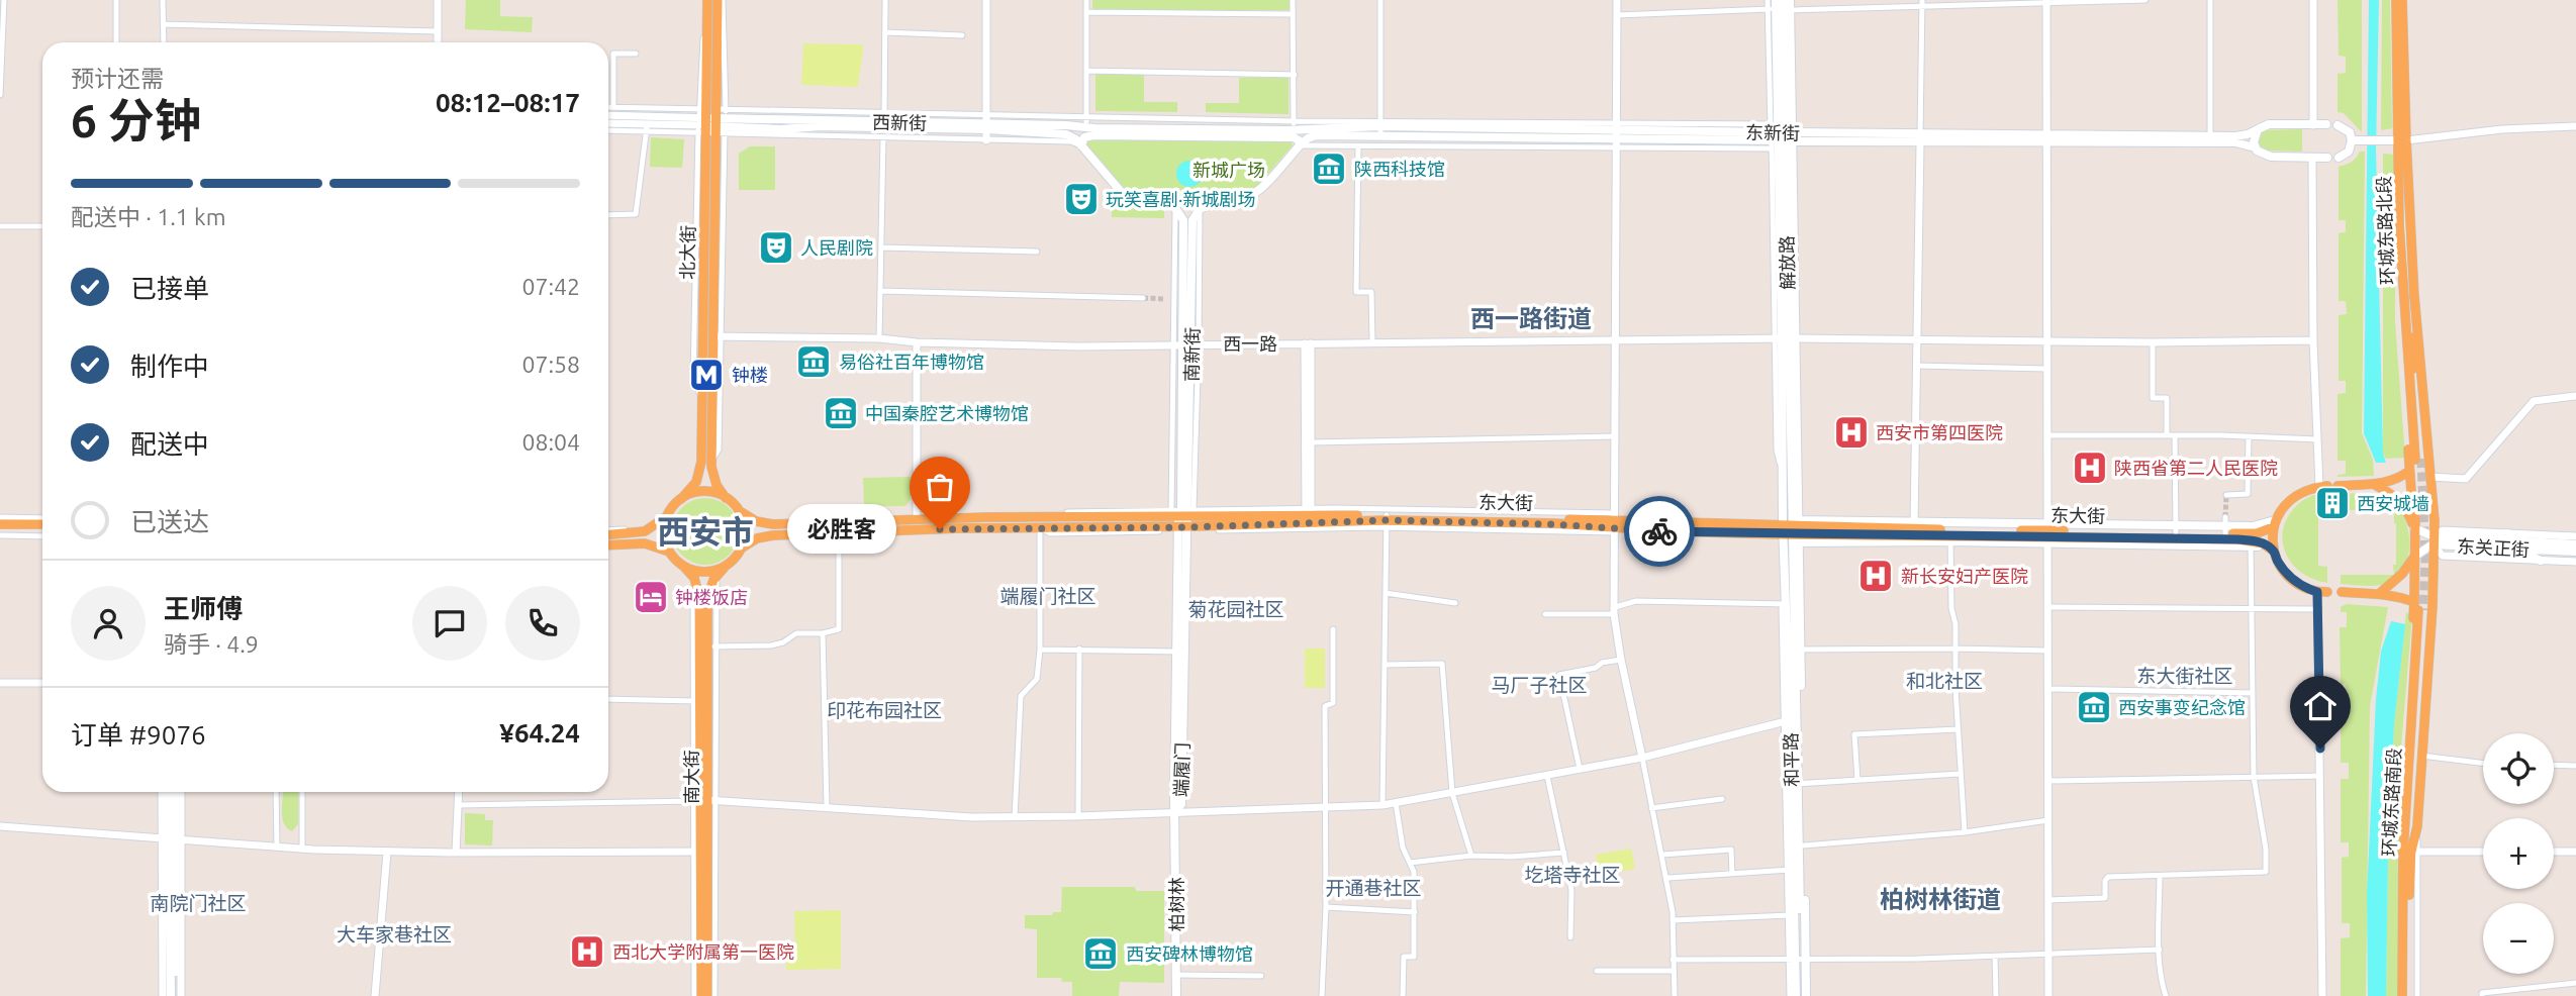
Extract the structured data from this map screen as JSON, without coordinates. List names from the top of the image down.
{
  "streets": {
    "main road": [
      "西新街",
      "东新街",
      "环城东路北段",
      "北大街",
      "解放路",
      "南新街",
      "东大街",
      "东关正街",
      "和平路",
      "端履门",
      "南大街",
      "环城东路南段",
      "柏树林"
    ],
    "street": ["西一路"]
  },
  "crossings": [
    ["西新街", "东新街"],
    ["西新街", "北大街"],
    ["东新街", "解放路"],
    ["北大街", "西一路"],
    ["北大街", "东大街"],
    ["北大街", "南大街"],
    ["解放路", "西一路"],
    ["解放路", "东大街"],
    ["解放路", "和平路"],
    ["西一路", "南新街"],
    ["南新街", "东大街"],
    ["南新街", "端履门"],
    ["东大街", "和平路"],
    ["东大街", "端履门"],
    ["东大街", "南大街"],
    ["端履门", "柏树林"]
  ],
  "districts": [
    "西一路街道",
    "西安市",
    "端履门社区",
    "菊花园社区",
    "东大街社区",
    "和北社区",
    "马厂子社区",
    "印花布园社区",
    "圪塔寺社区",
    "开通巷社区",
    "柏树林街道",
    "南院门社区",
    "大车家巷社区"
  ],
  "parks": ["新城广场"],
  "places": {
    "museum": [
      "陕西科技馆",
      "易俗社百年博物馆",
      "中国秦腔艺术博物馆",
      "西安事变纪念馆",
      "西安碑林博物馆"
    ],
    "theatre": ["玩笑喜剧·新城剧场", "人民剧院"],
    "metro station": ["钟楼"],
    "hospital": [
      "西安市第四医院",
      "陕西省第二人民医院",
      "新长安妇产医院",
      "西北大学附属第一医院"
    ],
    "building": ["西安城墙"],
    "other": ["必胜客"],
    "hotel": ["钟楼饭店"]
  },
  "page": {
    "heading": ["6 分钟", "预计还需", "08:12–08:17"],
    "panel": [
      "王师傅",
      "骑手 · 4.9",
      "订单 #9076",
      "¥64.24"
    ],
    "bar": "配送中 · 1.1 km",
    "list": [
      ["已接单", "07:42"],
      ["制作中", "07:58"],
      ["配送中", "08:04"],
      "已送达"
    ],
    "bubble": "必胜客",
    "map_buttons": ["+", "−"]
  }
}
